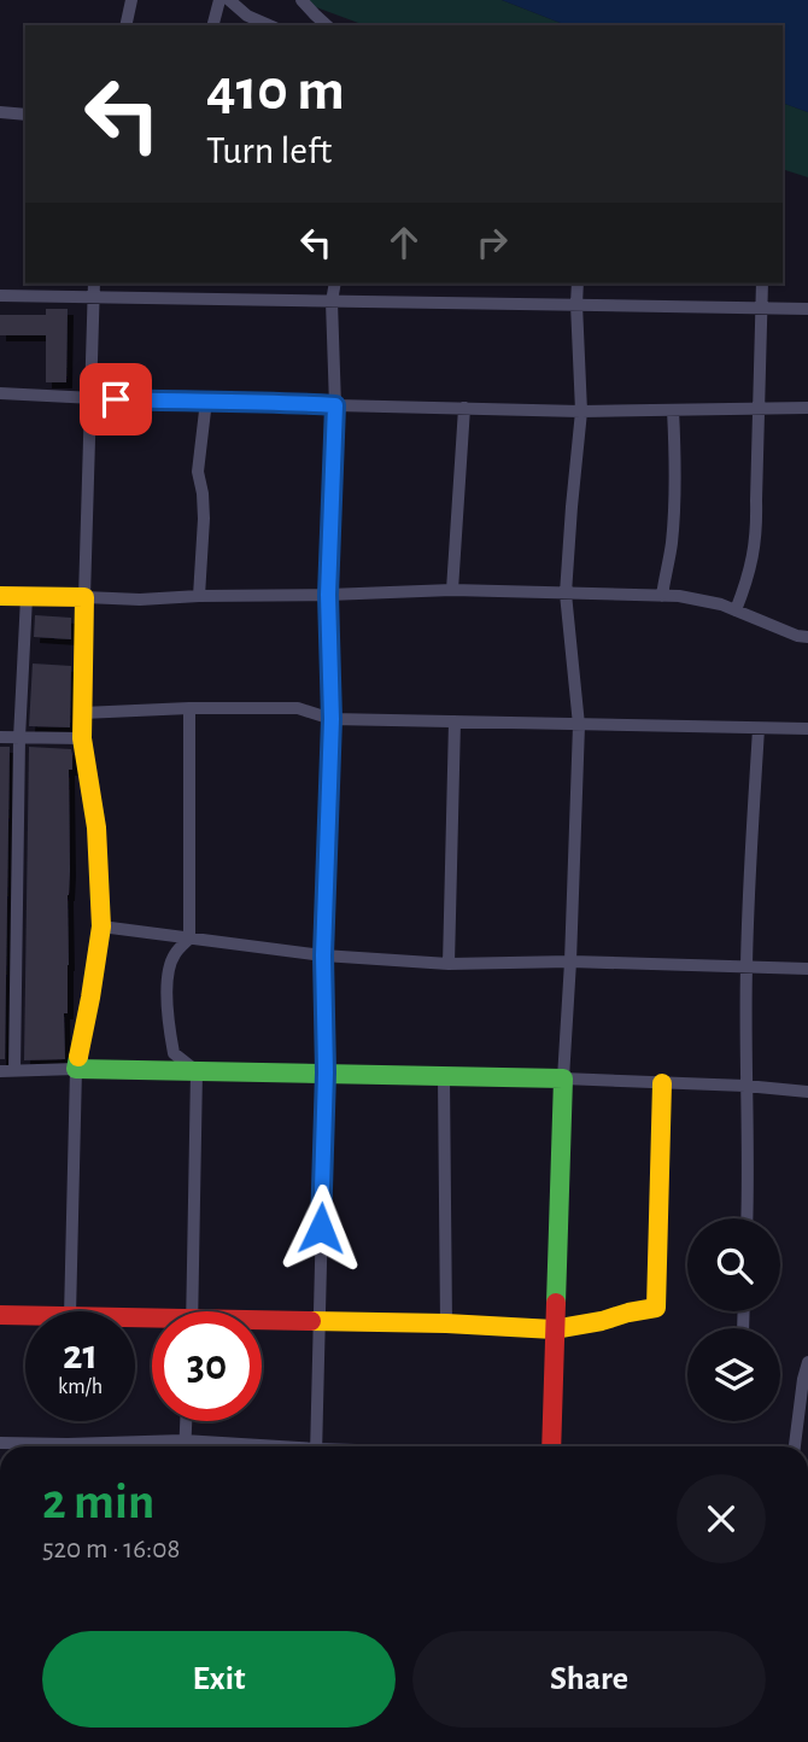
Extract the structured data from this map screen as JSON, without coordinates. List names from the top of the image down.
{
  "page": {
    "turn": ["410 m", "Turn left"],
    "speed": "21 km/h",
    "limit": "30",
    "heading": ["2 min", "520 m · 16:08"],
    "buttons": ["Exit", "Share"]
  }
}
